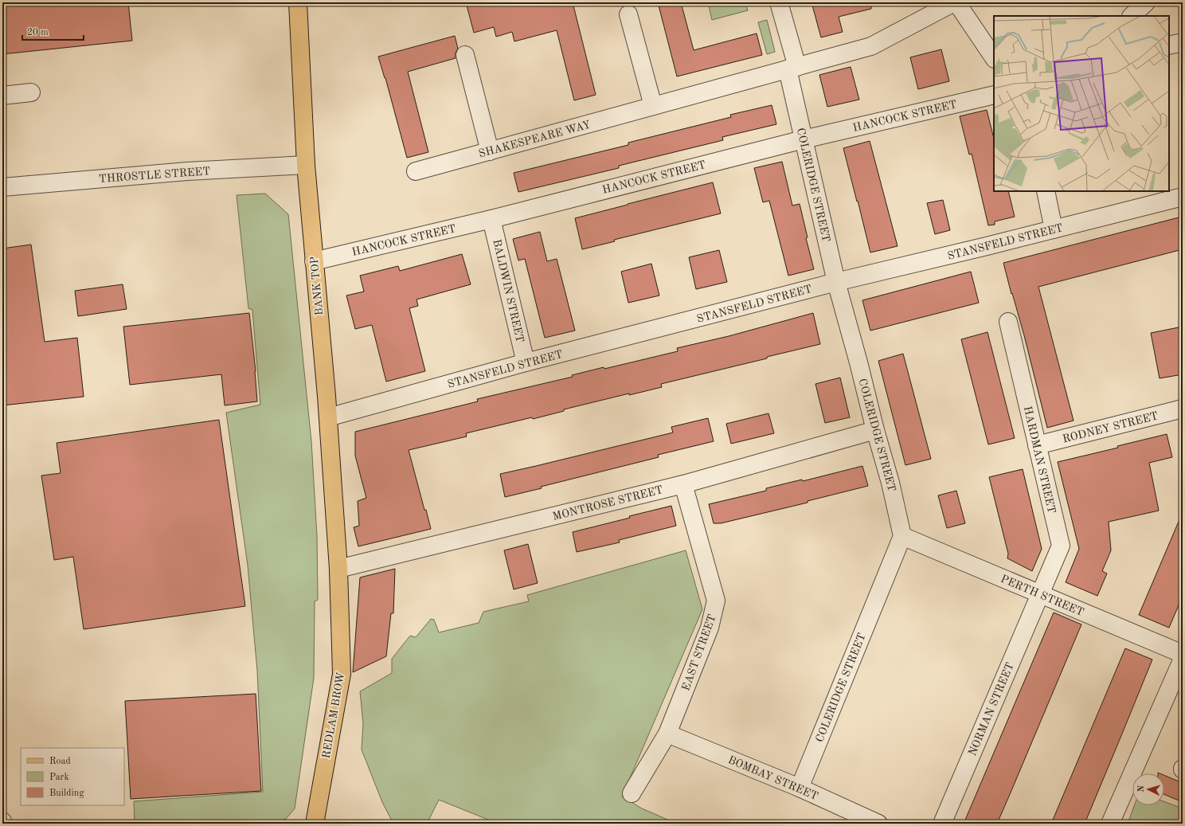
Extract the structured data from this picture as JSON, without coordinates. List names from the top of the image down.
{
  "streets": {
    "main road": ["BANK TOP", "REDLAM BROW"],
    "street": [
      "HANCOCK STREET",
      "SHAKESPEARE WAY",
      "THROSTLE STREET",
      "COLERIDGE STREET",
      "STANSFELD STREET",
      "BALDWIN STREET",
      "RODNEY STREET",
      "HARDMAN STREET",
      "MONTROSE STREET",
      "PERTH STREET",
      "EAST STREET",
      "NORMAN STREET",
      "BOMBAY STREET"
    ]
  },
  "crossings": [
    ["HANCOCK STREET", "COLERIDGE STREET"],
    ["HANCOCK STREET", "BANK TOP"],
    ["HANCOCK STREET", "BALDWIN STREET"],
    ["SHAKESPEARE WAY", "COLERIDGE STREET"],
    ["THROSTLE STREET", "BANK TOP"],
    ["COLERIDGE STREET", "STANSFELD STREET"],
    ["COLERIDGE STREET", "MONTROSE STREET"],
    ["COLERIDGE STREET", "PERTH STREET"],
    ["COLERIDGE STREET", "BOMBAY STREET"],
    ["STANSFELD STREET", "BANK TOP"],
    ["STANSFELD STREET", "BALDWIN STREET"],
    ["BANK TOP", "MONTROSE STREET"],
    ["BANK TOP", "REDLAM BROW"],
    ["RODNEY STREET", "HARDMAN STREET"],
    ["HARDMAN STREET", "PERTH STREET"],
    ["HARDMAN STREET", "NORMAN STREET"],
    ["MONTROSE STREET", "EAST STREET"],
    ["MONTROSE STREET", "REDLAM BROW"],
    ["PERTH STREET", "NORMAN STREET"],
    ["EAST STREET", "BOMBAY STREET"]
  ],
  "legend": ["Road", "Park", "Building"],
  "scale_bar": "20 m",
  "north": "left"
}
